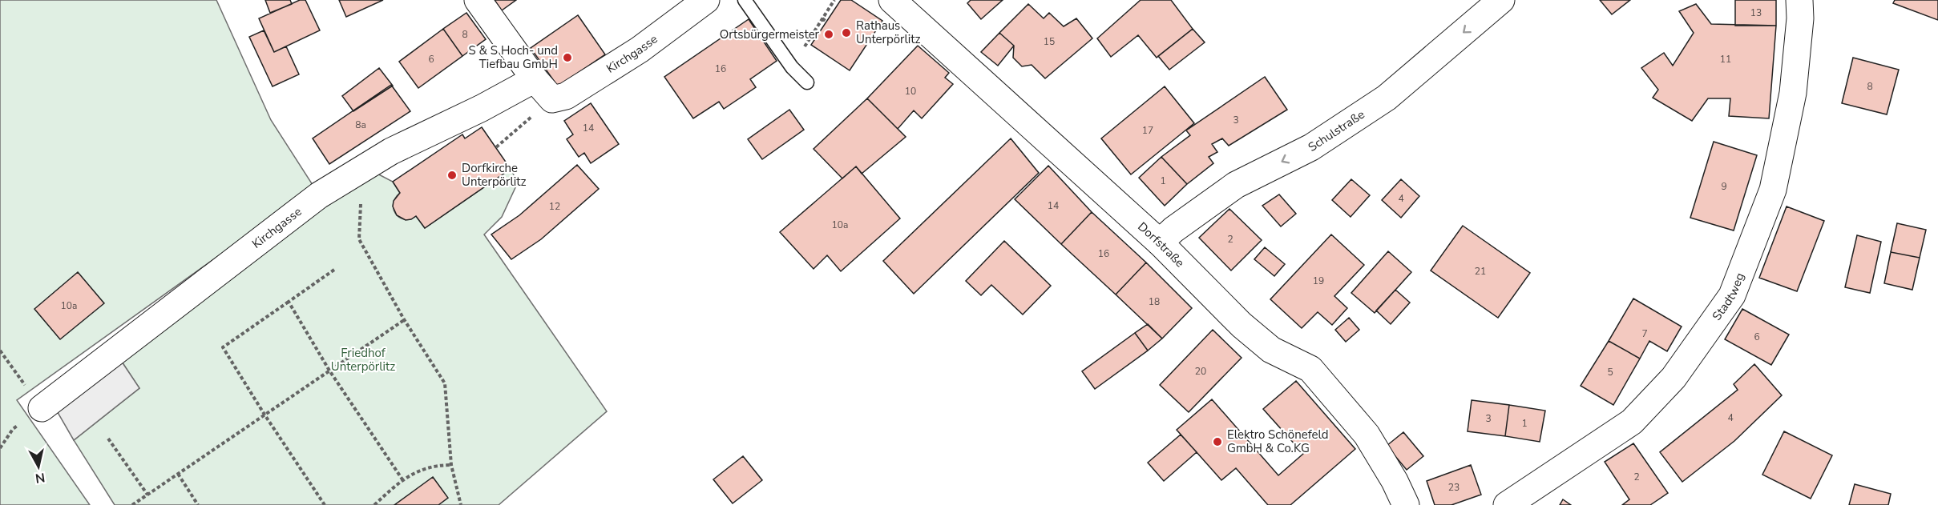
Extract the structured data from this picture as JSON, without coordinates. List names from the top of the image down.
{
  "streets": {
    "street": [
      "Kirchgasse",
      "Schulstraße",
      "Dorfstraße",
      "Stadtweg"
    ]
  },
  "crossings": [
    ["Schulstraße", "Dorfstraße"]
  ],
  "one_way": ["Schulstraße"],
  "parks": ["Friedhof Unterpörlitz"],
  "places": [
    "Rathaus Unterpörlitz",
    "Ortsbürgermeister",
    "S & S Hoch- und Tiefbau GmbH",
    "Dorfkirche Unterpörlitz",
    "Elektro Schönefeld GmbH & Co.KG"
  ],
  "house_numbers": [
    "13",
    "8",
    "15",
    "6",
    "11",
    "16",
    "8",
    "10",
    "3",
    "8a",
    "14",
    "17",
    "1",
    "9",
    "4",
    "14",
    "12",
    "10a",
    "2",
    "16",
    "21",
    "19",
    "18",
    "10a",
    "7",
    "6",
    "20",
    "5",
    "4",
    "3",
    "1",
    "2",
    "23"
  ],
  "north": "bottom"
}
